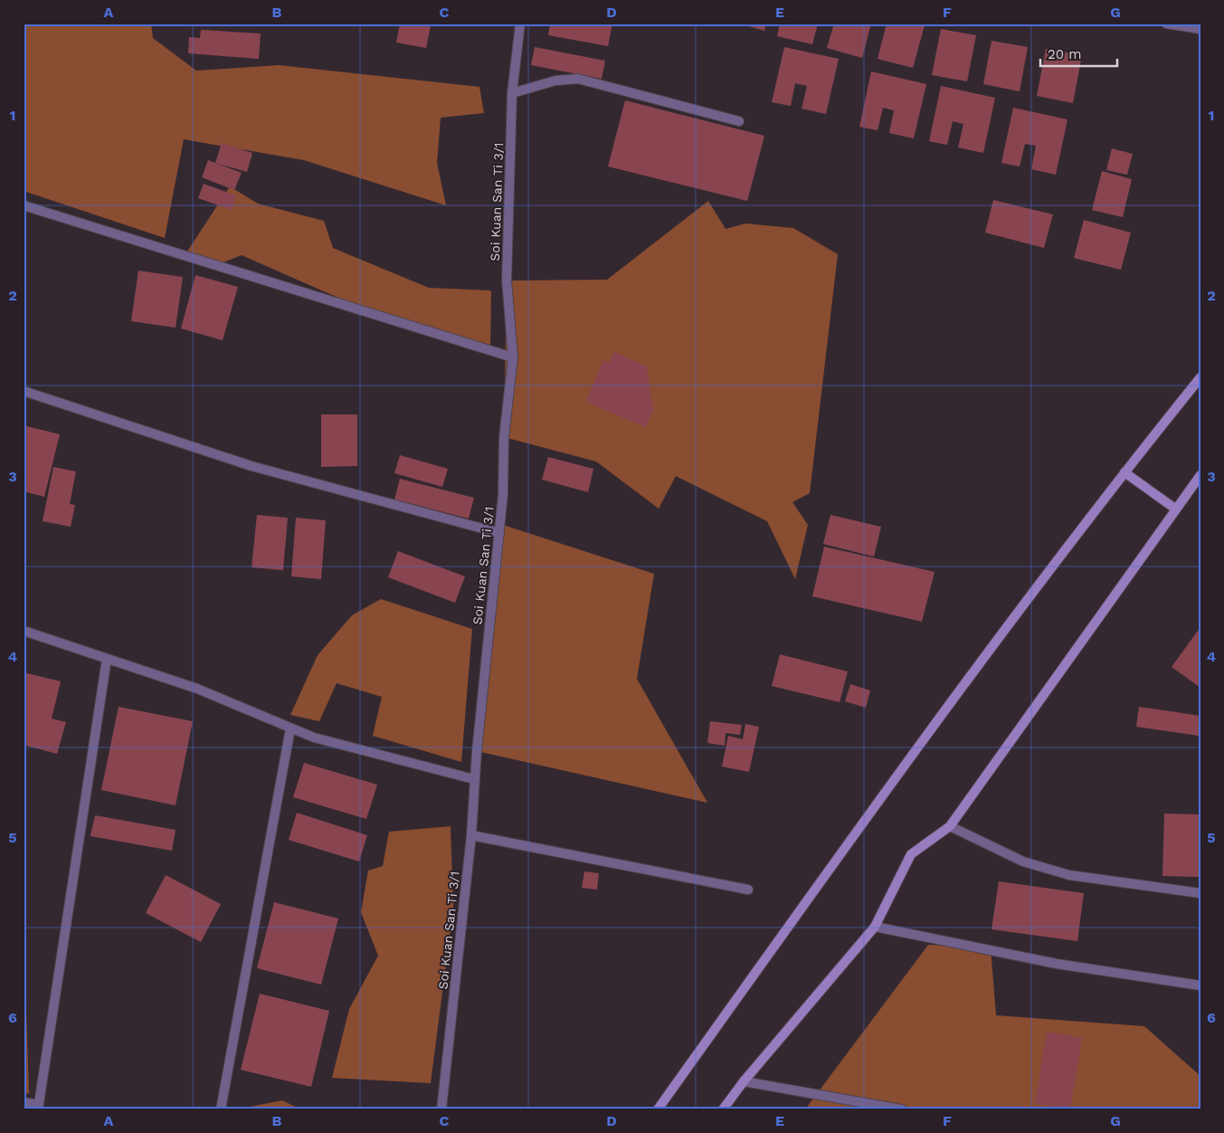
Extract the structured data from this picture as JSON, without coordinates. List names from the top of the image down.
{
  "streets": {
    "street": ["Soi Kuan San Ti 3/1"]
  },
  "scale_bar": "20 m",
  "grid": {
    "columns": [
      "A",
      "B",
      "C",
      "D",
      "E",
      "F",
      "G"
    ],
    "rows": [
      "1",
      "2",
      "3",
      "4",
      "5",
      "6"
    ]
  }
}
